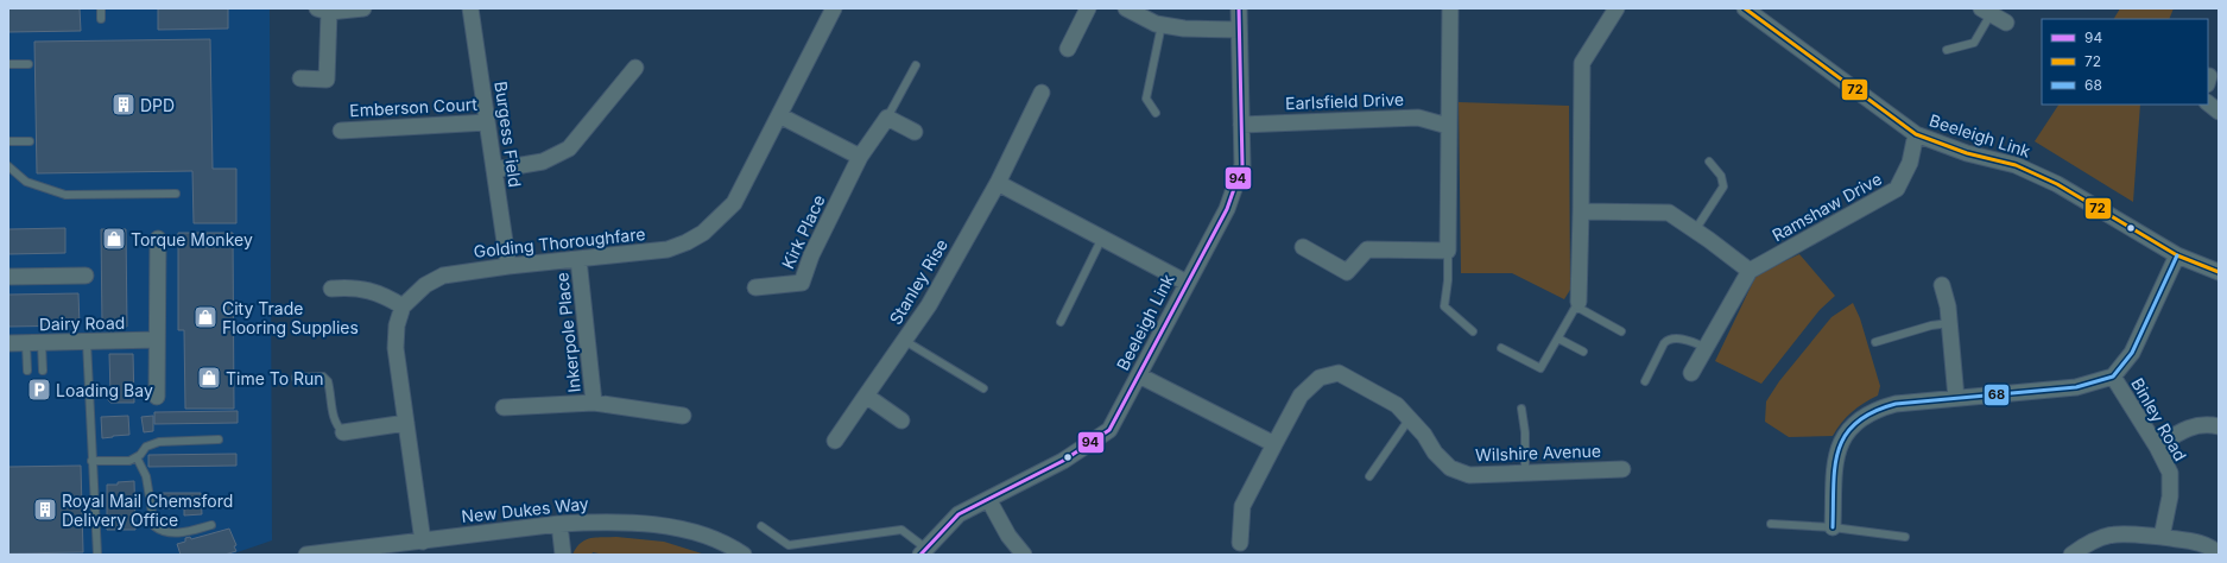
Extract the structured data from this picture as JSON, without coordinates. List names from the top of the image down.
{
  "streets": {
    "street": [
      "Earlsfield Drive",
      "Emberson Court",
      "Burgess Field",
      "Beeleigh Link",
      "Ramshaw Drive",
      "Kirk Place",
      "Golding Thoroughfare",
      "Stanley Rise",
      "Dairy Road",
      "Inkerpole Place",
      "Binley Road",
      "Wilshire Avenue",
      "New Dukes Way"
    ]
  },
  "crossings": [
    ["Earlsfield Drive", "Beeleigh Link"],
    ["Emberson Court", "Burgess Field"],
    ["Burgess Field", "Golding Thoroughfare"],
    ["Beeleigh Link", "Ramshaw Drive"],
    ["Golding Thoroughfare", "Inkerpole Place"]
  ],
  "places": {
    "building": ["DPD", "Royal Mail Chemsford Delivery Office"],
    "shop": ["Torque Monkey", "City Trade Flooring Supplies", "Time To Run"],
    "parking": ["Loading Bay"]
  },
  "lines": ["transit line 94", "transit line 72", "transit line 68"],
  "legend": ["94", "72", "68"]
}
